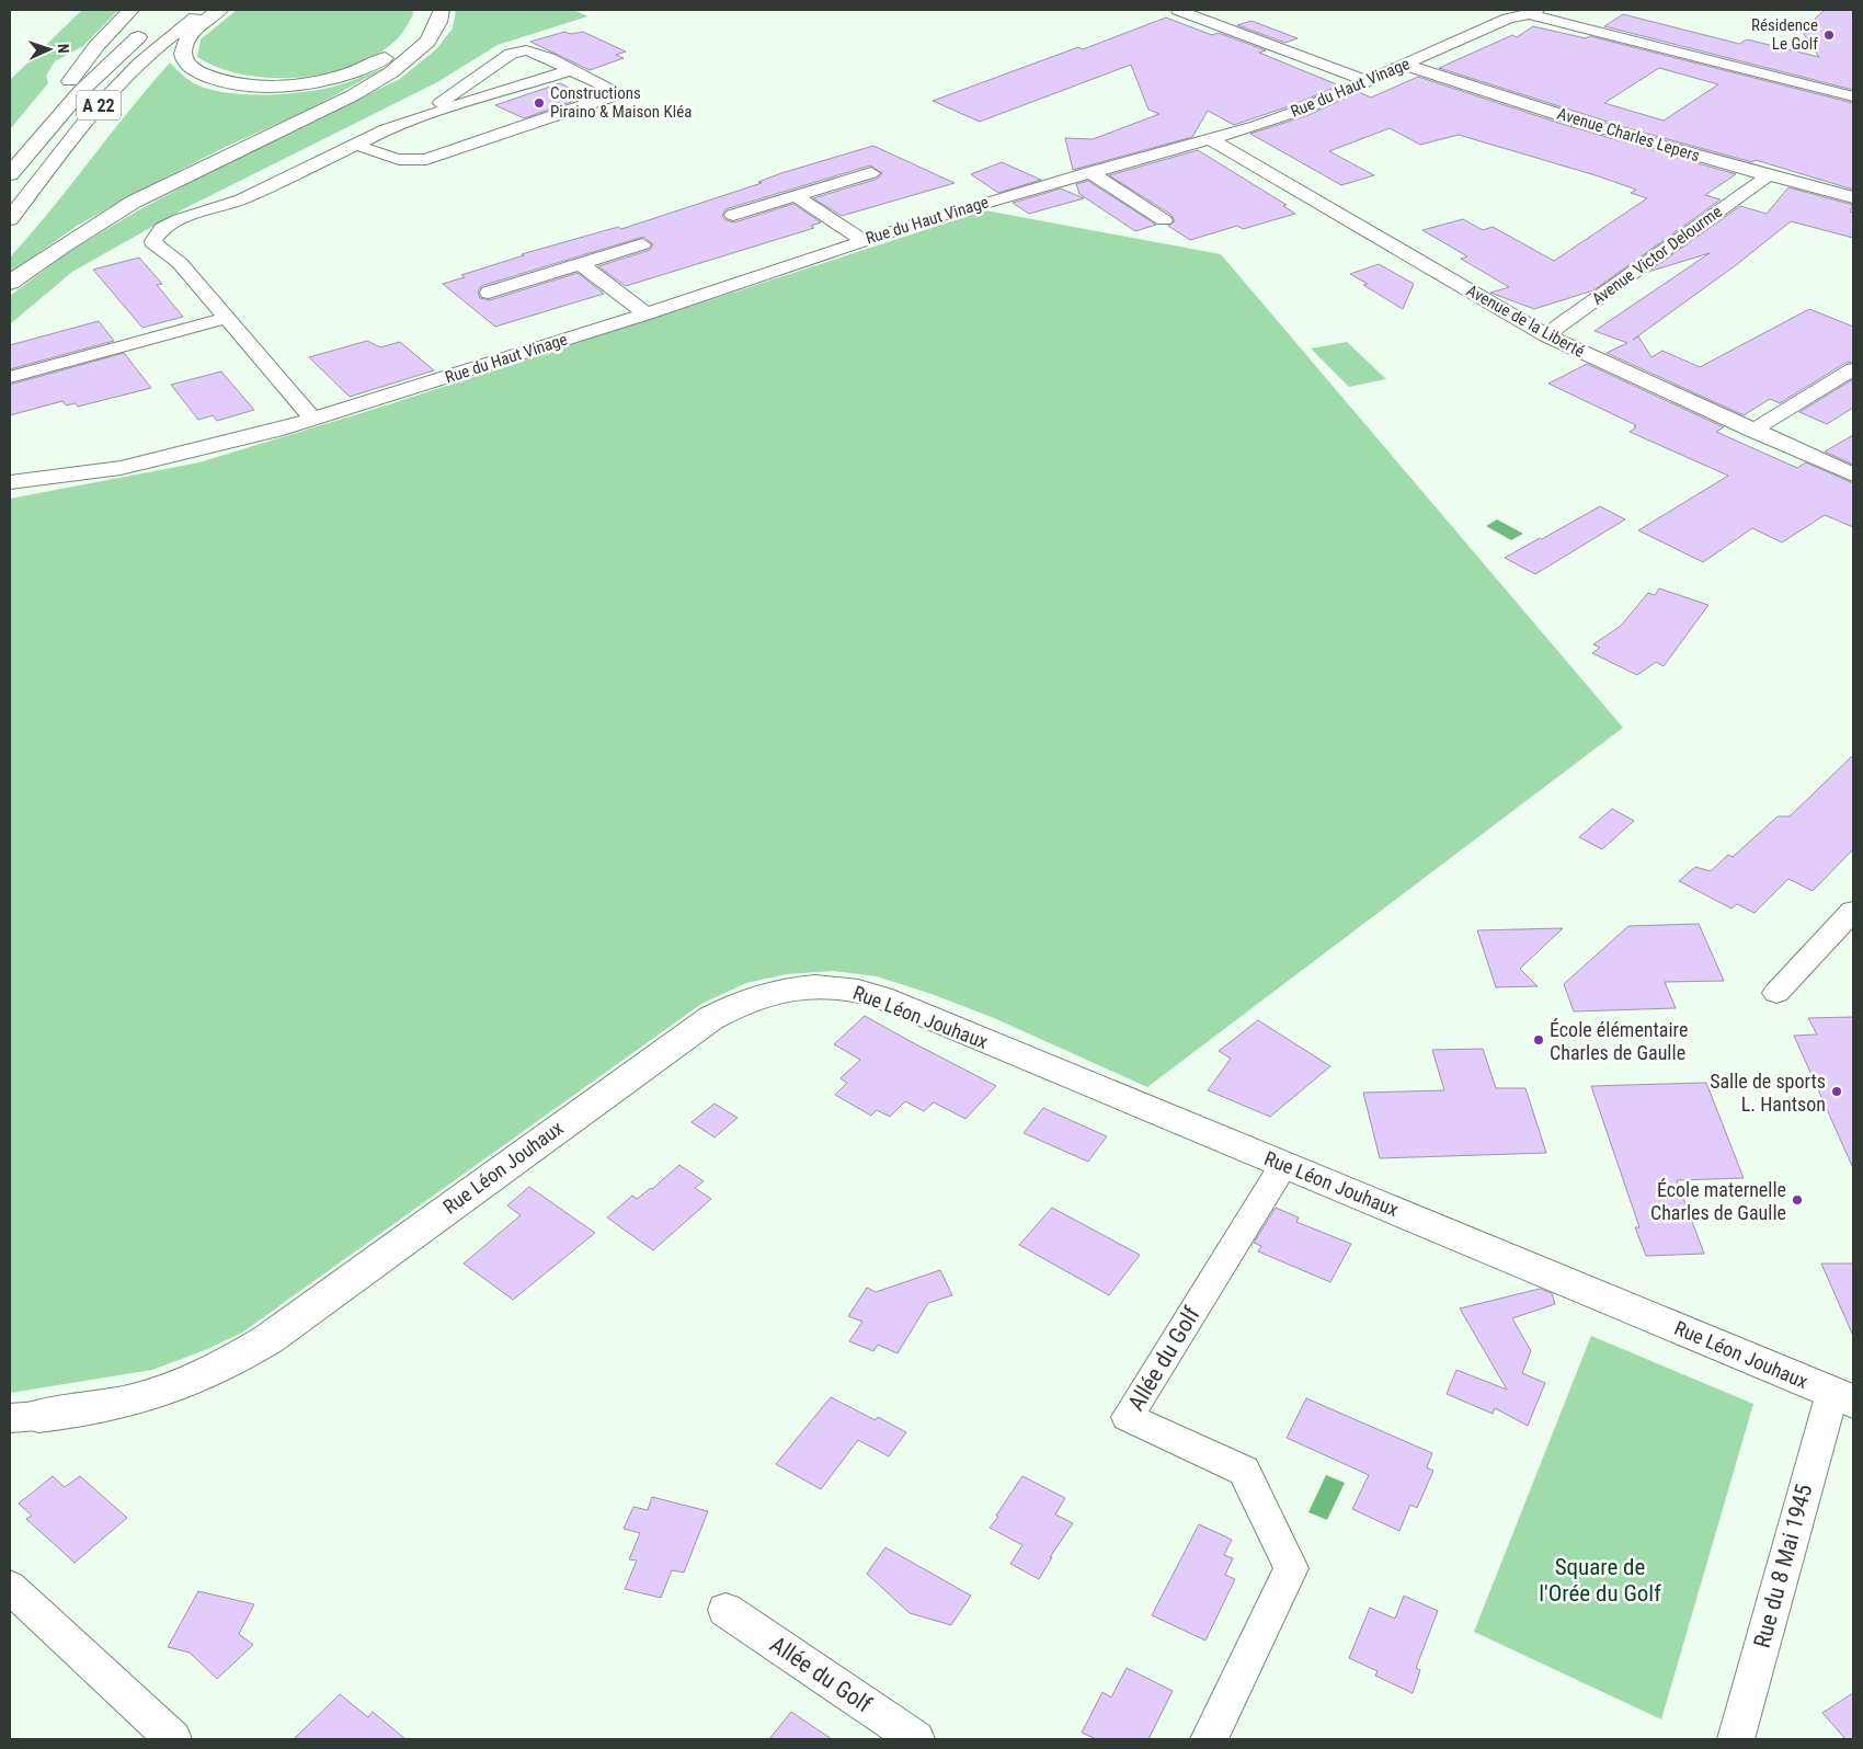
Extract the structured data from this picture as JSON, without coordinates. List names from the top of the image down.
{
  "streets": {
    "main road": ["A 22", "Rue Léon Jouhaux"],
    "street": [
      "Rue du Haut Vinage",
      "Avenue Charles Lepers",
      "Avenue Victor Delourme",
      "Avenue de la Liberté",
      "Allée du Golf",
      "Rue du 8 Mai 1945"
    ]
  },
  "crossings": [
    ["Rue du Haut Vinage", "Avenue Charles Lepers"],
    ["Rue du Haut Vinage", "Avenue de la Liberté"],
    ["Avenue Charles Lepers", "Avenue Victor Delourme"],
    ["Avenue Victor Delourme", "Avenue de la Liberté"],
    ["Rue Léon Jouhaux", "Allée du Golf"],
    ["Rue Léon Jouhaux", "Rue du 8 Mai 1945"]
  ],
  "parks": ["Square de l'Orée du Golf"],
  "places": [
    "Résidence Le Golf",
    "Constructions Piraino & Maison Kléa",
    "École élémentaire Charles de Gaulle",
    "Salle de sports L. Hantson",
    "École maternelle Charles de Gaulle"
  ],
  "north": "right"
}
